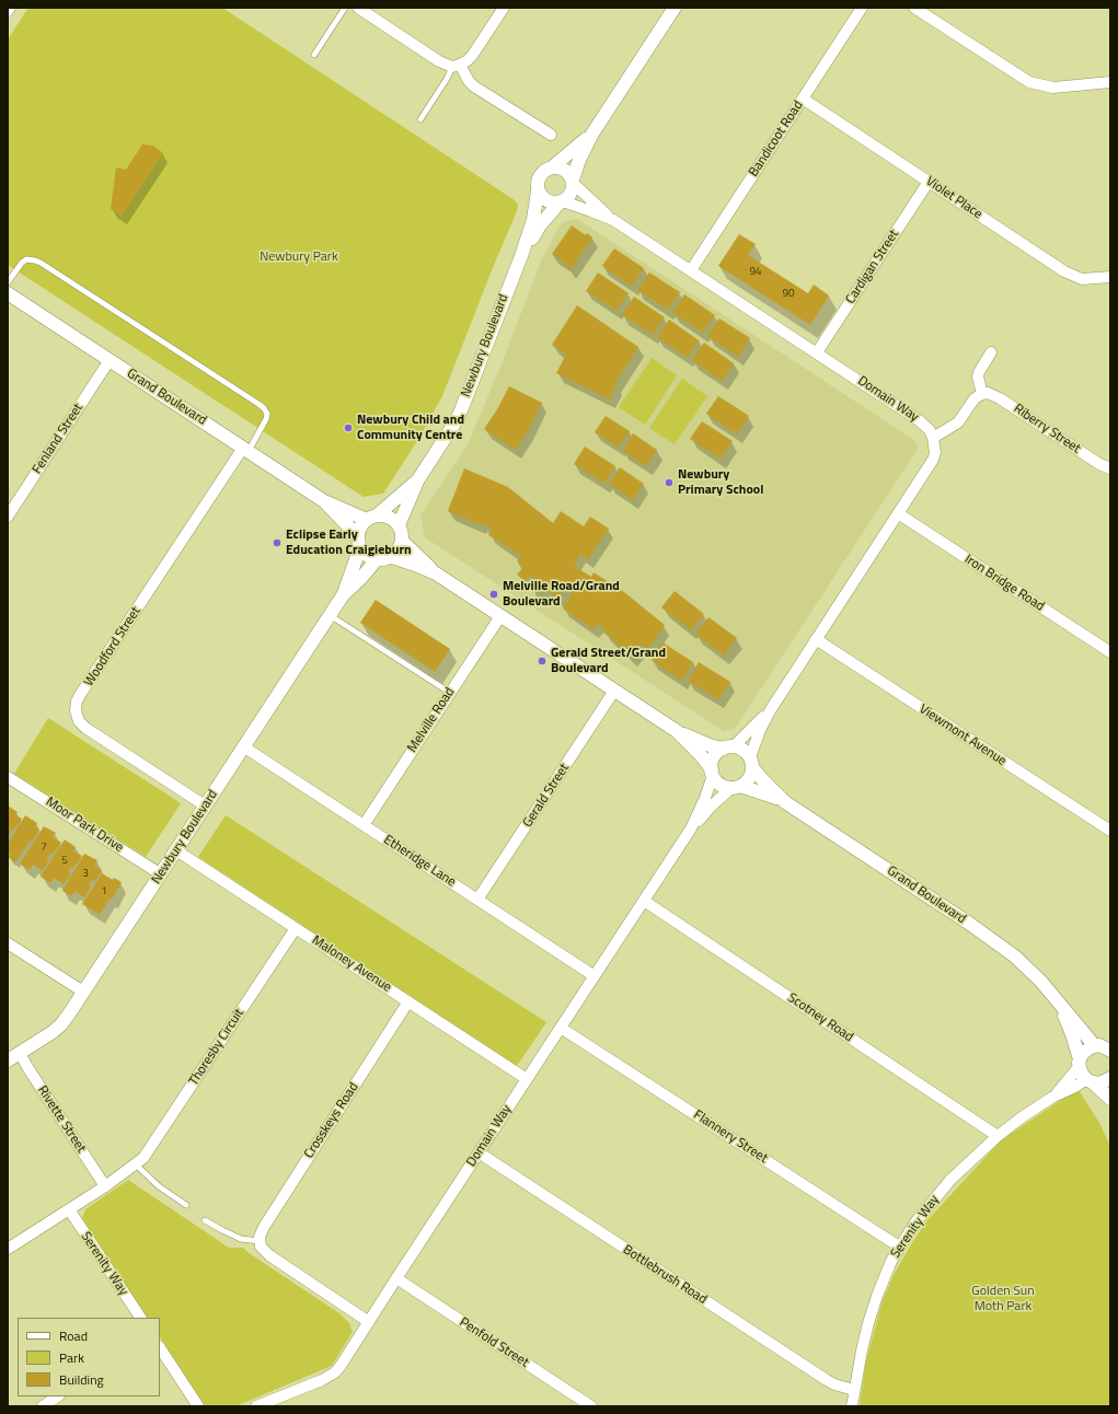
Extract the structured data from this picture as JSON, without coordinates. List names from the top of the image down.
{
  "streets": {
    "street": [
      "Bandicoot Road",
      "Violet Place",
      "Cardigan Street",
      "Newbury Boulevard",
      "Grand Boulevard",
      "Domain Way",
      "Riberry Street",
      "Fenland Street",
      "Iron Bridge Road",
      "Woodford Street",
      "Melville Road",
      "Viewmont Avenue",
      "Gerald Street",
      "Moor Park Drive",
      "Etheridge Lane",
      "Maloney Avenue",
      "Scotney Road",
      "Thoresby Circuit",
      "Rivette Street",
      "Crosskeys Road",
      "Flannery Street",
      "Serenity Way",
      "Bottlebrush Road",
      "Penfold Street"
    ]
  },
  "crossings": [
    ["Bandicoot Road", "Violet Place"],
    ["Bandicoot Road", "Domain Way"],
    ["Violet Place", "Cardigan Street"],
    ["Cardigan Street", "Domain Way"],
    ["Newbury Boulevard", "Grand Boulevard"],
    ["Newbury Boulevard", "Domain Way"],
    ["Newbury Boulevard", "Woodford Street"],
    ["Newbury Boulevard", "Moor Park Drive"],
    ["Newbury Boulevard", "Etheridge Lane"],
    ["Newbury Boulevard", "Maloney Avenue"],
    ["Newbury Boulevard", "Rivette Street"],
    ["Grand Boulevard", "Domain Way"],
    ["Grand Boulevard", "Fenland Street"],
    ["Grand Boulevard", "Woodford Street"],
    ["Grand Boulevard", "Serenity Way"],
    ["Domain Way", "Etheridge Lane"],
    ["Domain Way", "Maloney Avenue"],
    ["Domain Way", "Scotney Road"],
    ["Domain Way", "Flannery Street"],
    ["Domain Way", "Bottlebrush Road"],
    ["Domain Way", "Penfold Street"],
    ["Melville Road", "Etheridge Lane"],
    ["Gerald Street", "Etheridge Lane"],
    ["Maloney Avenue", "Thoresby Circuit"],
    ["Maloney Avenue", "Crosskeys Road"],
    ["Scotney Road", "Serenity Way"],
    ["Thoresby Circuit", "Rivette Street"],
    ["Thoresby Circuit", "Serenity Way"],
    ["Flannery Street", "Serenity Way"],
    ["Serenity Way", "Bottlebrush Road"]
  ],
  "parks": ["Newbury Park", "Golden Sun Moth Park"],
  "places": [
    "Newbury Child and Community Centre",
    "Newbury Primary School",
    "Eclipse Early Education Craigieburn",
    "Melville Road/Grand Boulevard",
    "Gerald Street/Grand Boulevard"
  ],
  "house_numbers": [
    "94",
    "90",
    "7",
    "5",
    "3",
    "1"
  ],
  "legend": ["Road", "Park", "Building"]
}
